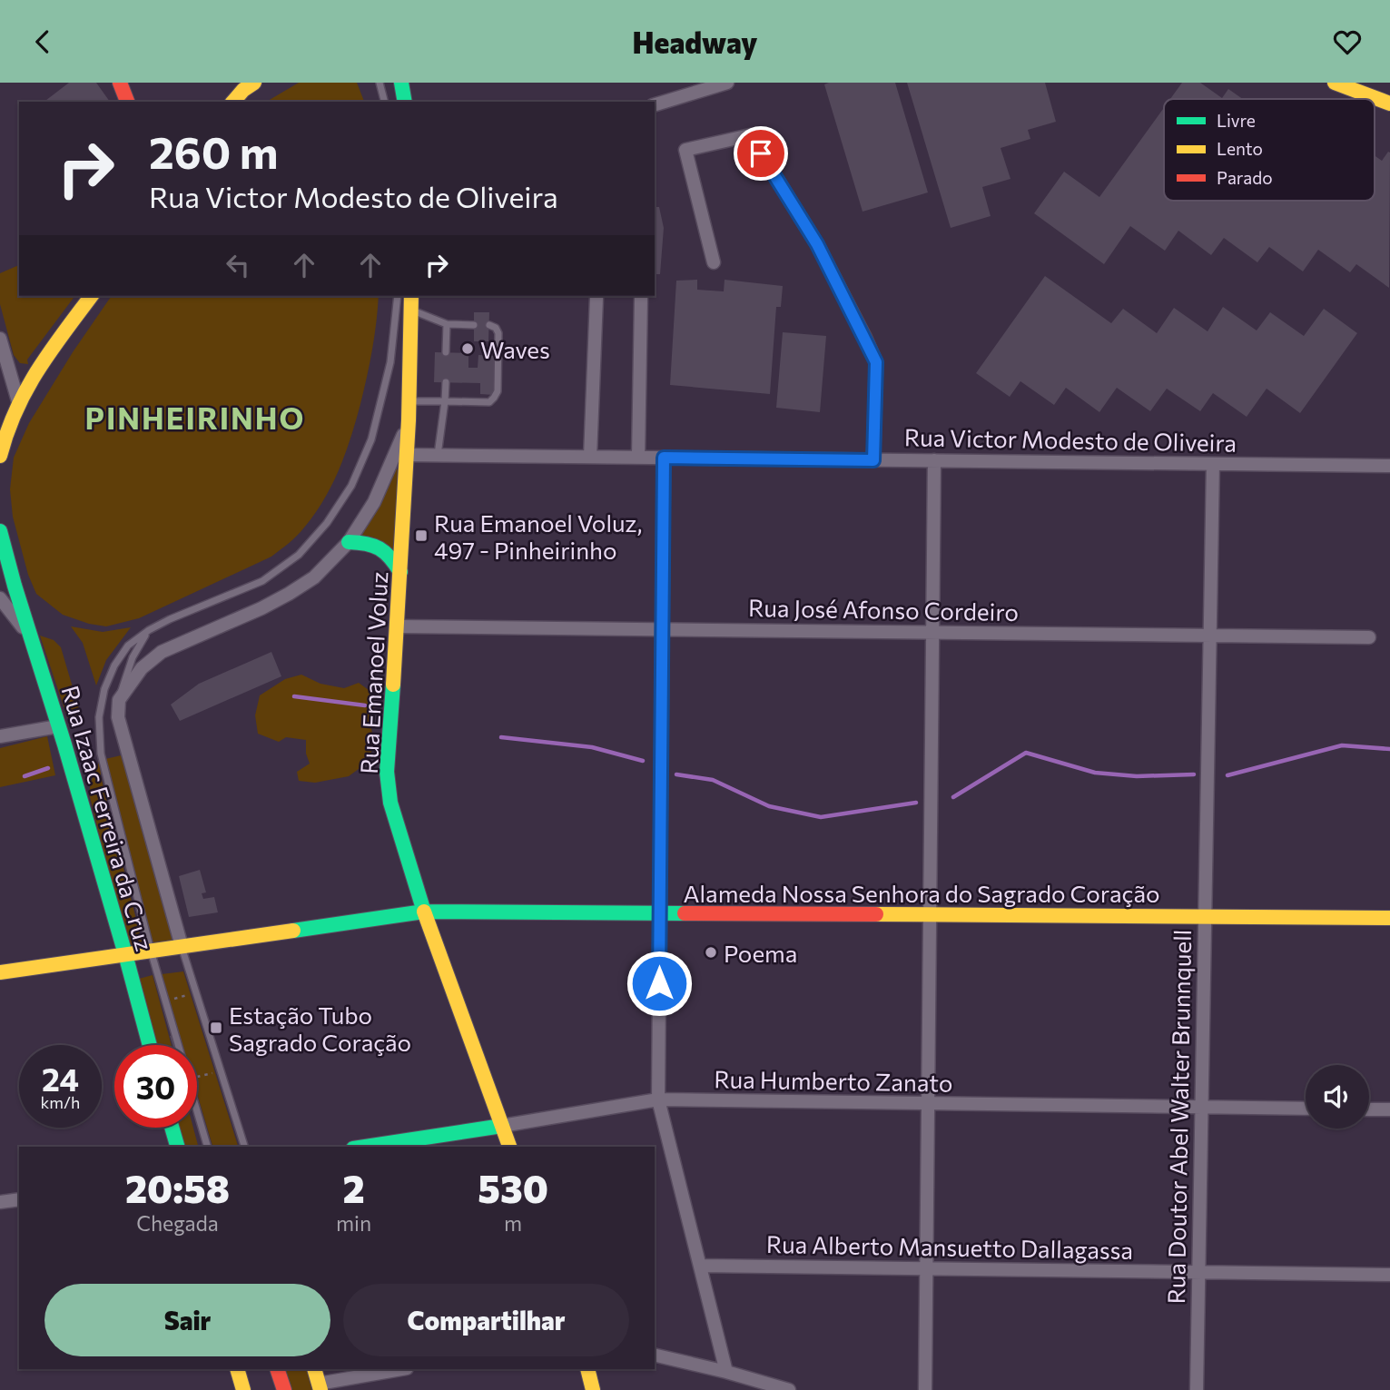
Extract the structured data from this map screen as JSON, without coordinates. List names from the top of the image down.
{
  "streets": {
    "main road": [
      "Rua Emanoel Voluz",
      "Rua Izaac Ferreira da Cruz",
      "Alameda Nossa Senhora do Sagrado Coração",
      "Rua Humberto Zanato"
    ],
    "street": [
      "Rua Victor Modesto de Oliveira",
      "Rua José Afonso Cordeiro",
      "Rua Doutor Abel Walter Brunnquell",
      "Rua Alberto Mansuetto Dallagassa"
    ]
  },
  "crossings": [
    ["Rua Victor Modesto de Oliveira", "Rua Emanoel Voluz"],
    ["Rua Victor Modesto de Oliveira", "Rua Doutor Abel Walter Brunnquell"],
    ["Rua José Afonso Cordeiro", "Rua Emanoel Voluz"],
    ["Rua José Afonso Cordeiro", "Rua Doutor Abel Walter Brunnquell"],
    ["Rua Emanoel Voluz", "Alameda Nossa Senhora do Sagrado Coração"],
    ["Rua Emanoel Voluz", "Rua Humberto Zanato"],
    ["Rua Izaac Ferreira da Cruz", "Alameda Nossa Senhora do Sagrado Coração"],
    ["Alameda Nossa Senhora do Sagrado Coração", "Rua Doutor Abel Walter Brunnquell"],
    ["Rua Humberto Zanato", "Rua Doutor Abel Walter Brunnquell"],
    ["Rua Doutor Abel Walter Brunnquell", "Rua Alberto Mansuetto Dallagassa"]
  ],
  "districts": ["PINHEIRINHO"],
  "places": {
    "other": ["Waves", "Poema"],
    "transit": ["Rua Emanoel Voluz, 497 - Pinheirinho", "Estação Tubo Sagrado Coração"]
  },
  "legend": ["Livre", "Lento", "Parado"],
  "page": {
    "header": "Headway",
    "turn": ["260 m", "Rua Victor Modesto de Oliveira"],
    "speed": "24 km/h",
    "limit": "30",
    "eta": [
      "20:58",
      "Chegada",
      "2",
      "min",
      "530",
      "m"
    ],
    "buttons": ["Sair", "Compartilhar"]
  }
}
